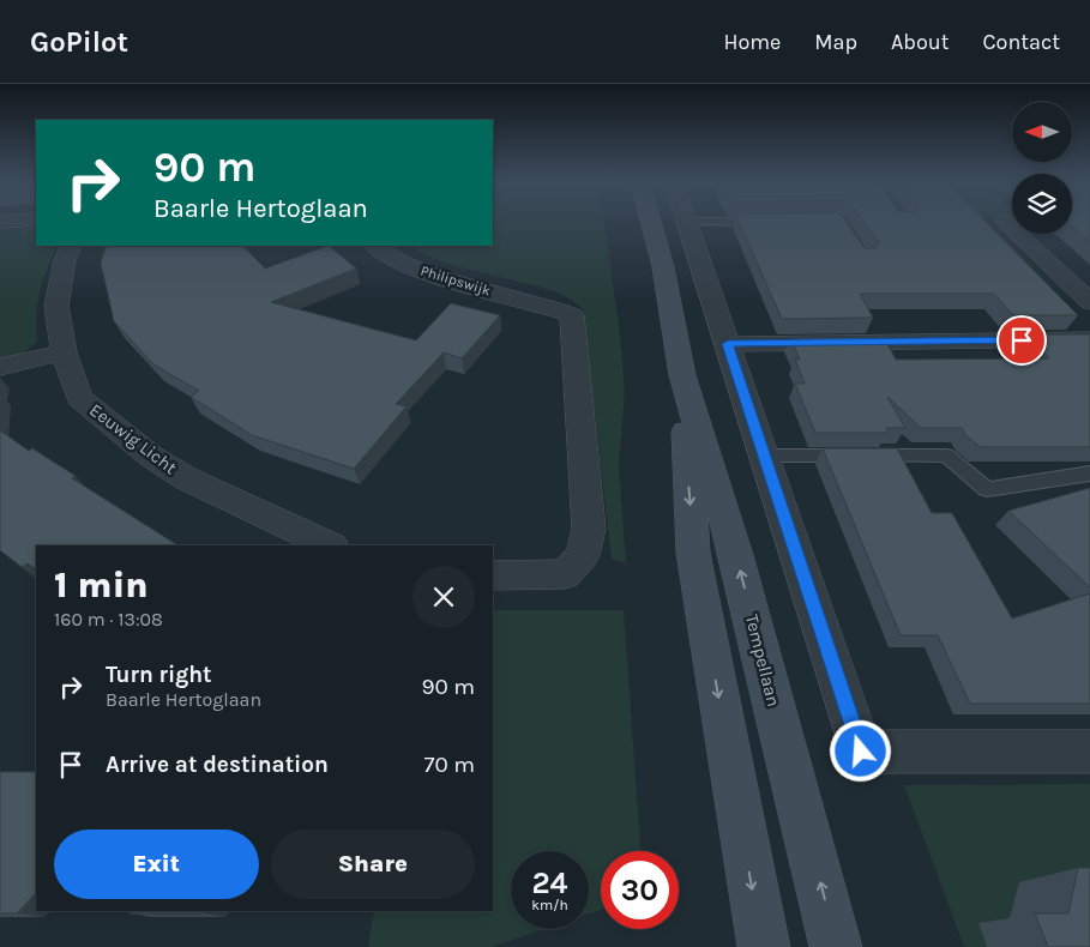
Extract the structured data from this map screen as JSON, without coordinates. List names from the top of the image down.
{
  "streets": {
    "main road": ["Tempellaan"],
    "street": ["Philipswijk", "Eeuwig Licht"]
  },
  "north": "left",
  "page": {
    "header": "GoPilot",
    "nav": [
      "Home",
      "Map",
      "About",
      "Contact"
    ],
    "turn": ["90 m", "Baarle Hertoglaan"],
    "heading": ["1 min", "160 m · 13:08"],
    "list": [
      {
        "name": "Turn right",
        "note": "Baarle Hertoglaan",
        "value": "90 m"
      },
      {
        "name": "Arrive at destination",
        "value": "70 m"
      }
    ],
    "buttons": ["Exit", "Share"],
    "speed": "24 km/h",
    "limit": "30"
  }
}
